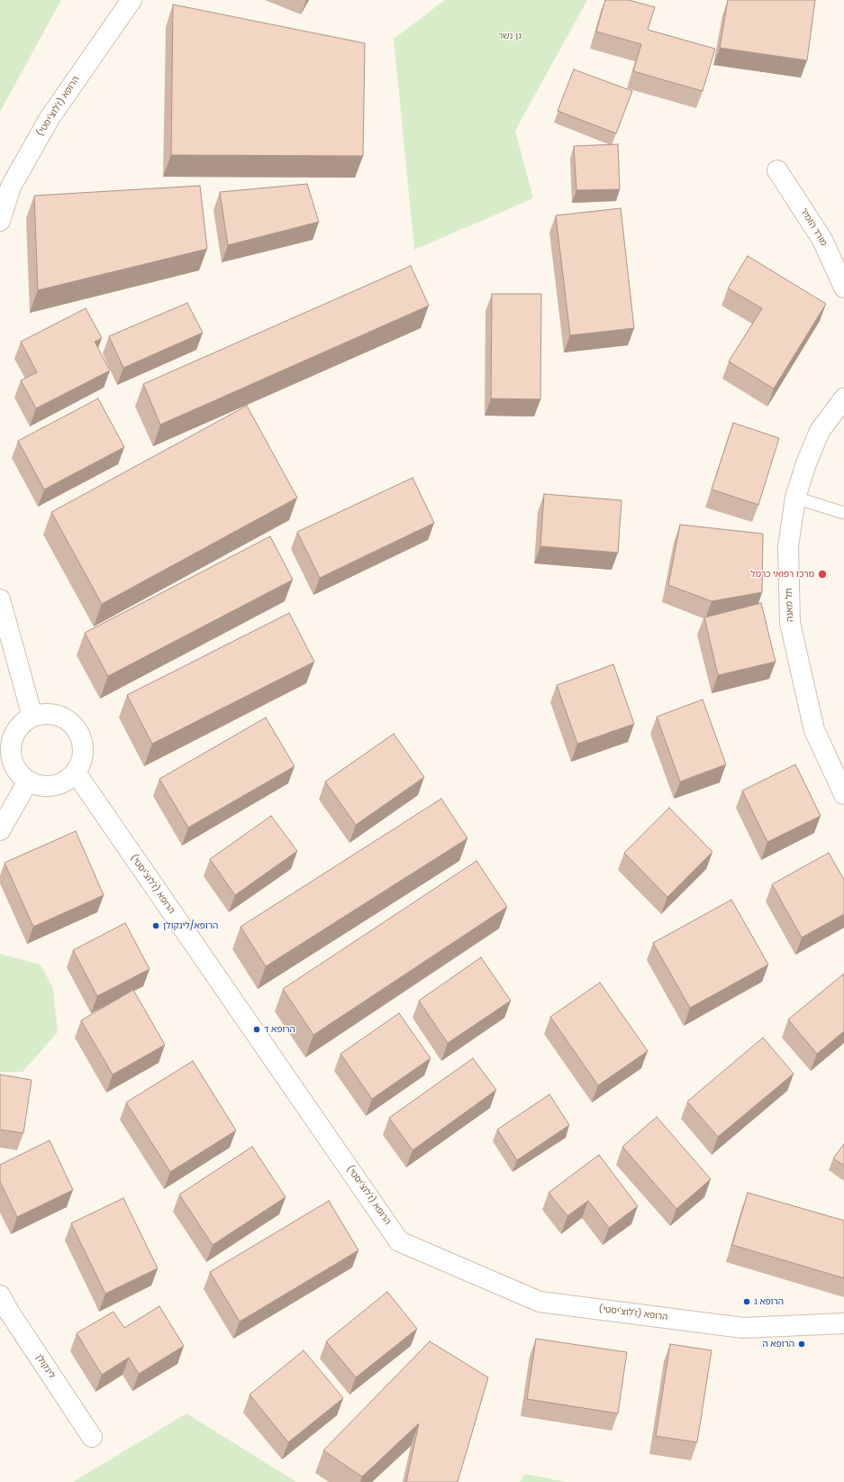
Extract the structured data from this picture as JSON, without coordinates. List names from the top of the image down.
{
  "streets": {
    "street": [
      "הרופא (ז'לוצ'יסטי)",
      "מורד הזמיר",
      "תל מאנה",
      "לינקולן"
    ]
  },
  "parks": ["גן נשר"],
  "places": [
    "מרכז רפואי כרמל",
    "הרופא/לינקולן",
    "הרופא ד",
    "הרופא ג",
    "הרופא ה"
  ]
}
